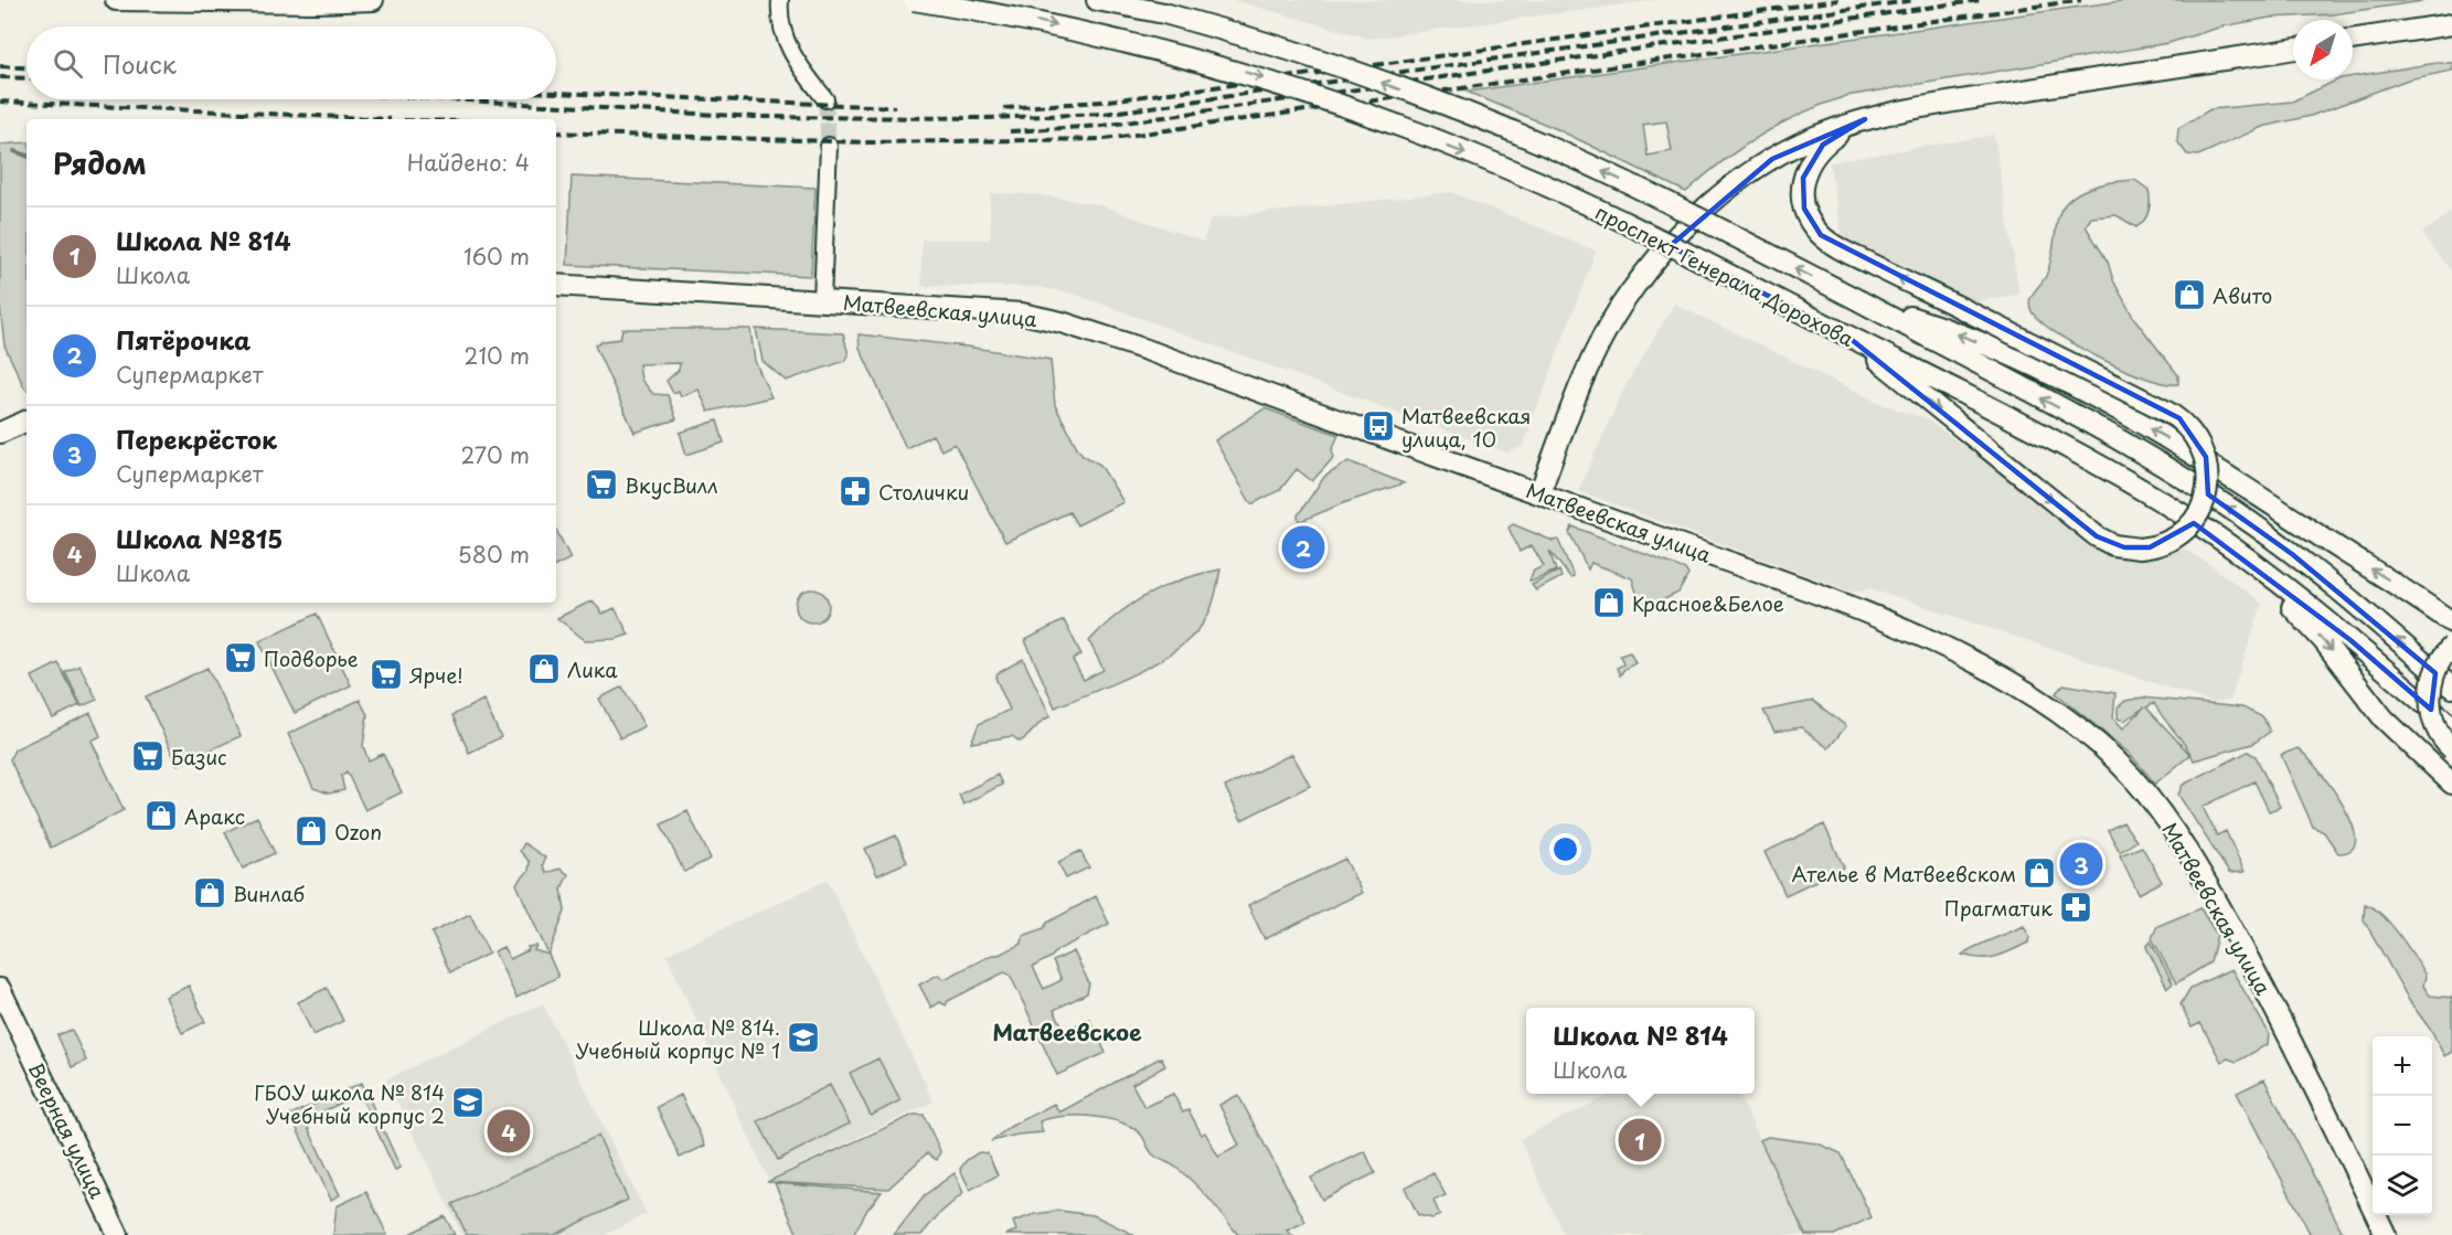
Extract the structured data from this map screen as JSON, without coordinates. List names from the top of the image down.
{
  "streets": {
    "street": ["проспект Генерала Дорохова", "Матвеевская улица", "Веерная улица"]
  },
  "districts": ["Матвеевское"],
  "places": {
    "shop": [
      "Авито",
      "Красное&Белое",
      "Лика",
      "Аракс",
      "Ozon",
      "Ателье в Матвеевском",
      "Винлаб"
    ],
    "bus stop": ["Матвеевская улица, 10"],
    "supermarket": [
      "ВкусВилл",
      "Подворье",
      "Ярче!",
      "Базис"
    ],
    "pharmacy": ["Столички", "Прагматик"],
    "school or university": ["Школа № 814. Учебный корпус № 1", "ГБОУ школа № 814 Учебный корпус 2"]
  },
  "north": "bottom left",
  "page": {
    "search": "Поиск",
    "heading": ["Рядом", "Найдено: 4"],
    "list": [
      {
        "mark": "1",
        "name": "Школа № 814",
        "note": "Школа",
        "value": "160 m"
      },
      {
        "mark": "2",
        "name": "Пятёрочка",
        "note": "Супермаркет",
        "value": "210 m"
      },
      {
        "mark": "3",
        "name": "Перекрёсток",
        "note": "Супермаркет",
        "value": "270 m"
      },
      {
        "mark": "4",
        "name": "Школа №815",
        "note": "Школа",
        "value": "580 m"
      }
    ],
    "pins": [
      "2",
      "3",
      "4",
      "1"
    ],
    "popup": ["Школа № 814", "Школа"],
    "map_buttons": ["+", "−"]
  }
}
